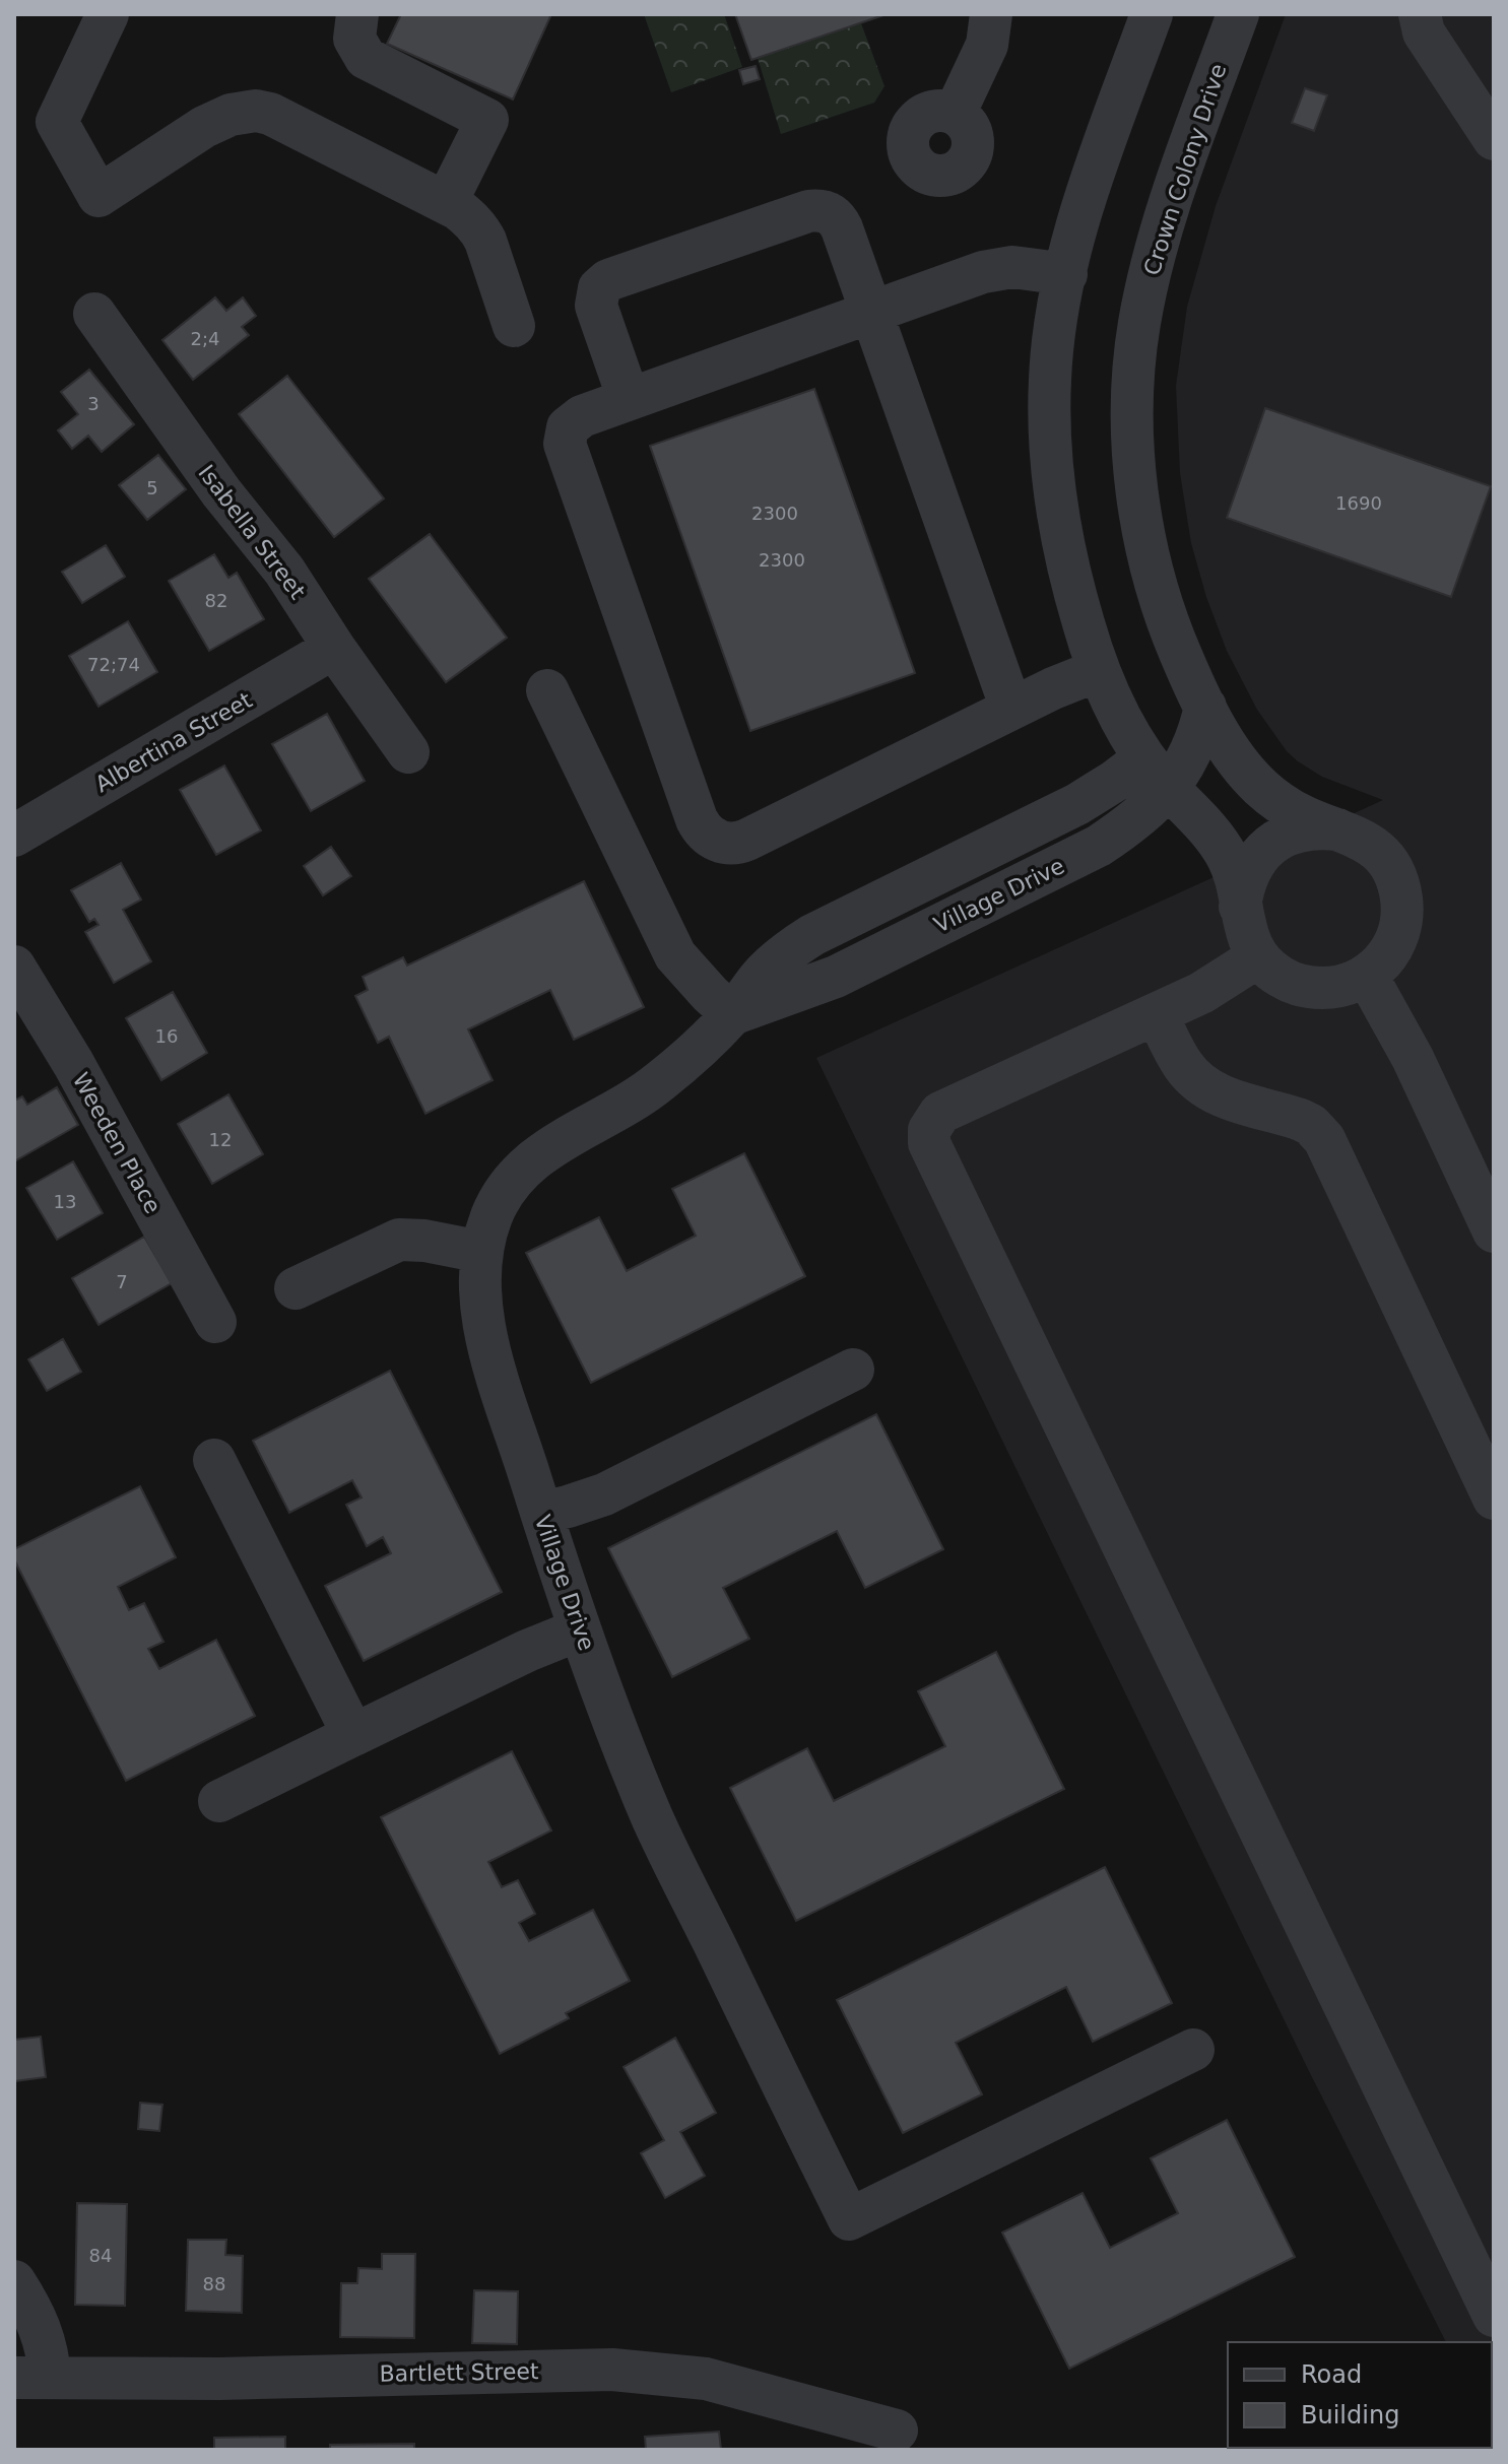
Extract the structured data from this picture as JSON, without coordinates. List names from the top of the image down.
{
  "streets": {
    "street": [
      "Crown Colony Drive",
      "Isabella Street",
      "Albertina Street",
      "Village Drive",
      "Weeden Place",
      "Bartlett Street"
    ]
  },
  "crossings": [
    ["Crown Colony Drive", "Village Drive"],
    ["Isabella Street", "Albertina Street"]
  ],
  "house_numbers": [
    "2;4",
    "3",
    "5",
    "1690",
    "2300",
    "2300",
    "82",
    "72;74",
    "16",
    "12",
    "13",
    "7",
    "84",
    "88"
  ],
  "legend": ["Road", "Building"]
}
